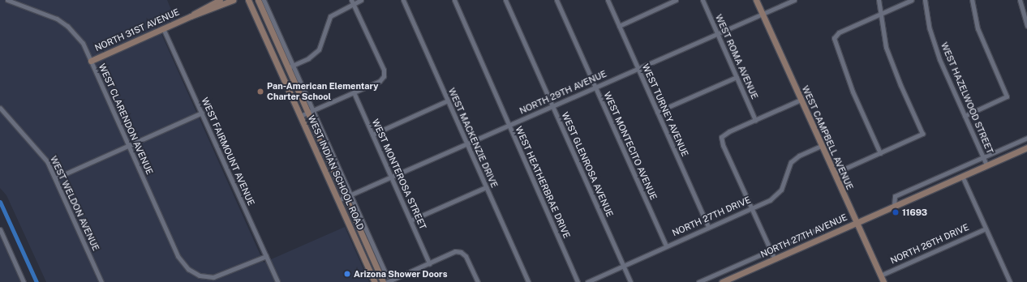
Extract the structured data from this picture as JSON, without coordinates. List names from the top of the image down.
{
  "streets": {
    "main road": [
      "NORTH 31ST AVENUE",
      "WEST CAMPBELL AVENUE",
      "WEST INDIAN SCHOOL ROAD",
      "NORTH 27TH AVENUE"
    ],
    "street": [
      "WEST ROMA AVENUE",
      "NORTH 29TH AVENUE",
      "WEST HAZELWOOD STREET",
      "WEST TURNEY AVENUE",
      "WEST CLARENDON AVENUE",
      "WEST MACKENZIE DRIVE",
      "WEST MONTECITO AVENUE",
      "WEST FAIRMOUNT AVENUE",
      "WEST GLENROSA AVENUE",
      "WEST MONTEROSA STREET",
      "WEST HEATHERBRAE DRIVE",
      "WEST WELDON AVENUE",
      "NORTH 27TH DRIVE",
      "NORTH 26TH DRIVE"
    ]
  },
  "crossings": [
    ["NORTH 31ST AVENUE", "WEST CLARENDON AVENUE"],
    ["NORTH 31ST AVENUE", "WEST FAIRMOUNT AVENUE"],
    ["WEST ROMA AVENUE", "NORTH 29TH AVENUE"],
    ["NORTH 29TH AVENUE", "WEST TURNEY AVENUE"],
    ["NORTH 29TH AVENUE", "WEST MACKENZIE DRIVE"],
    ["NORTH 29TH AVENUE", "WEST CAMPBELL AVENUE"],
    ["NORTH 29TH AVENUE", "WEST MONTECITO AVENUE"],
    ["NORTH 29TH AVENUE", "WEST GLENROSA AVENUE"],
    ["NORTH 29TH AVENUE", "WEST INDIAN SCHOOL ROAD"],
    ["NORTH 29TH AVENUE", "WEST MONTEROSA STREET"],
    ["NORTH 29TH AVENUE", "WEST HEATHERBRAE DRIVE"],
    ["WEST HAZELWOOD STREET", "NORTH 27TH AVENUE"],
    ["WEST TURNEY AVENUE", "NORTH 27TH DRIVE"],
    ["WEST CLARENDON AVENUE", "WEST FAIRMOUNT AVENUE"],
    ["WEST CAMPBELL AVENUE", "NORTH 27TH DRIVE"],
    ["WEST CAMPBELL AVENUE", "NORTH 27TH AVENUE"],
    ["WEST CAMPBELL AVENUE", "NORTH 26TH DRIVE"],
    ["WEST MONTECITO AVENUE", "NORTH 27TH DRIVE"],
    ["WEST GLENROSA AVENUE", "NORTH 27TH DRIVE"]
  ],
  "places": ["Pan-American Elementary Charter School", "11693", "Arizona Shower Doors"]
}
